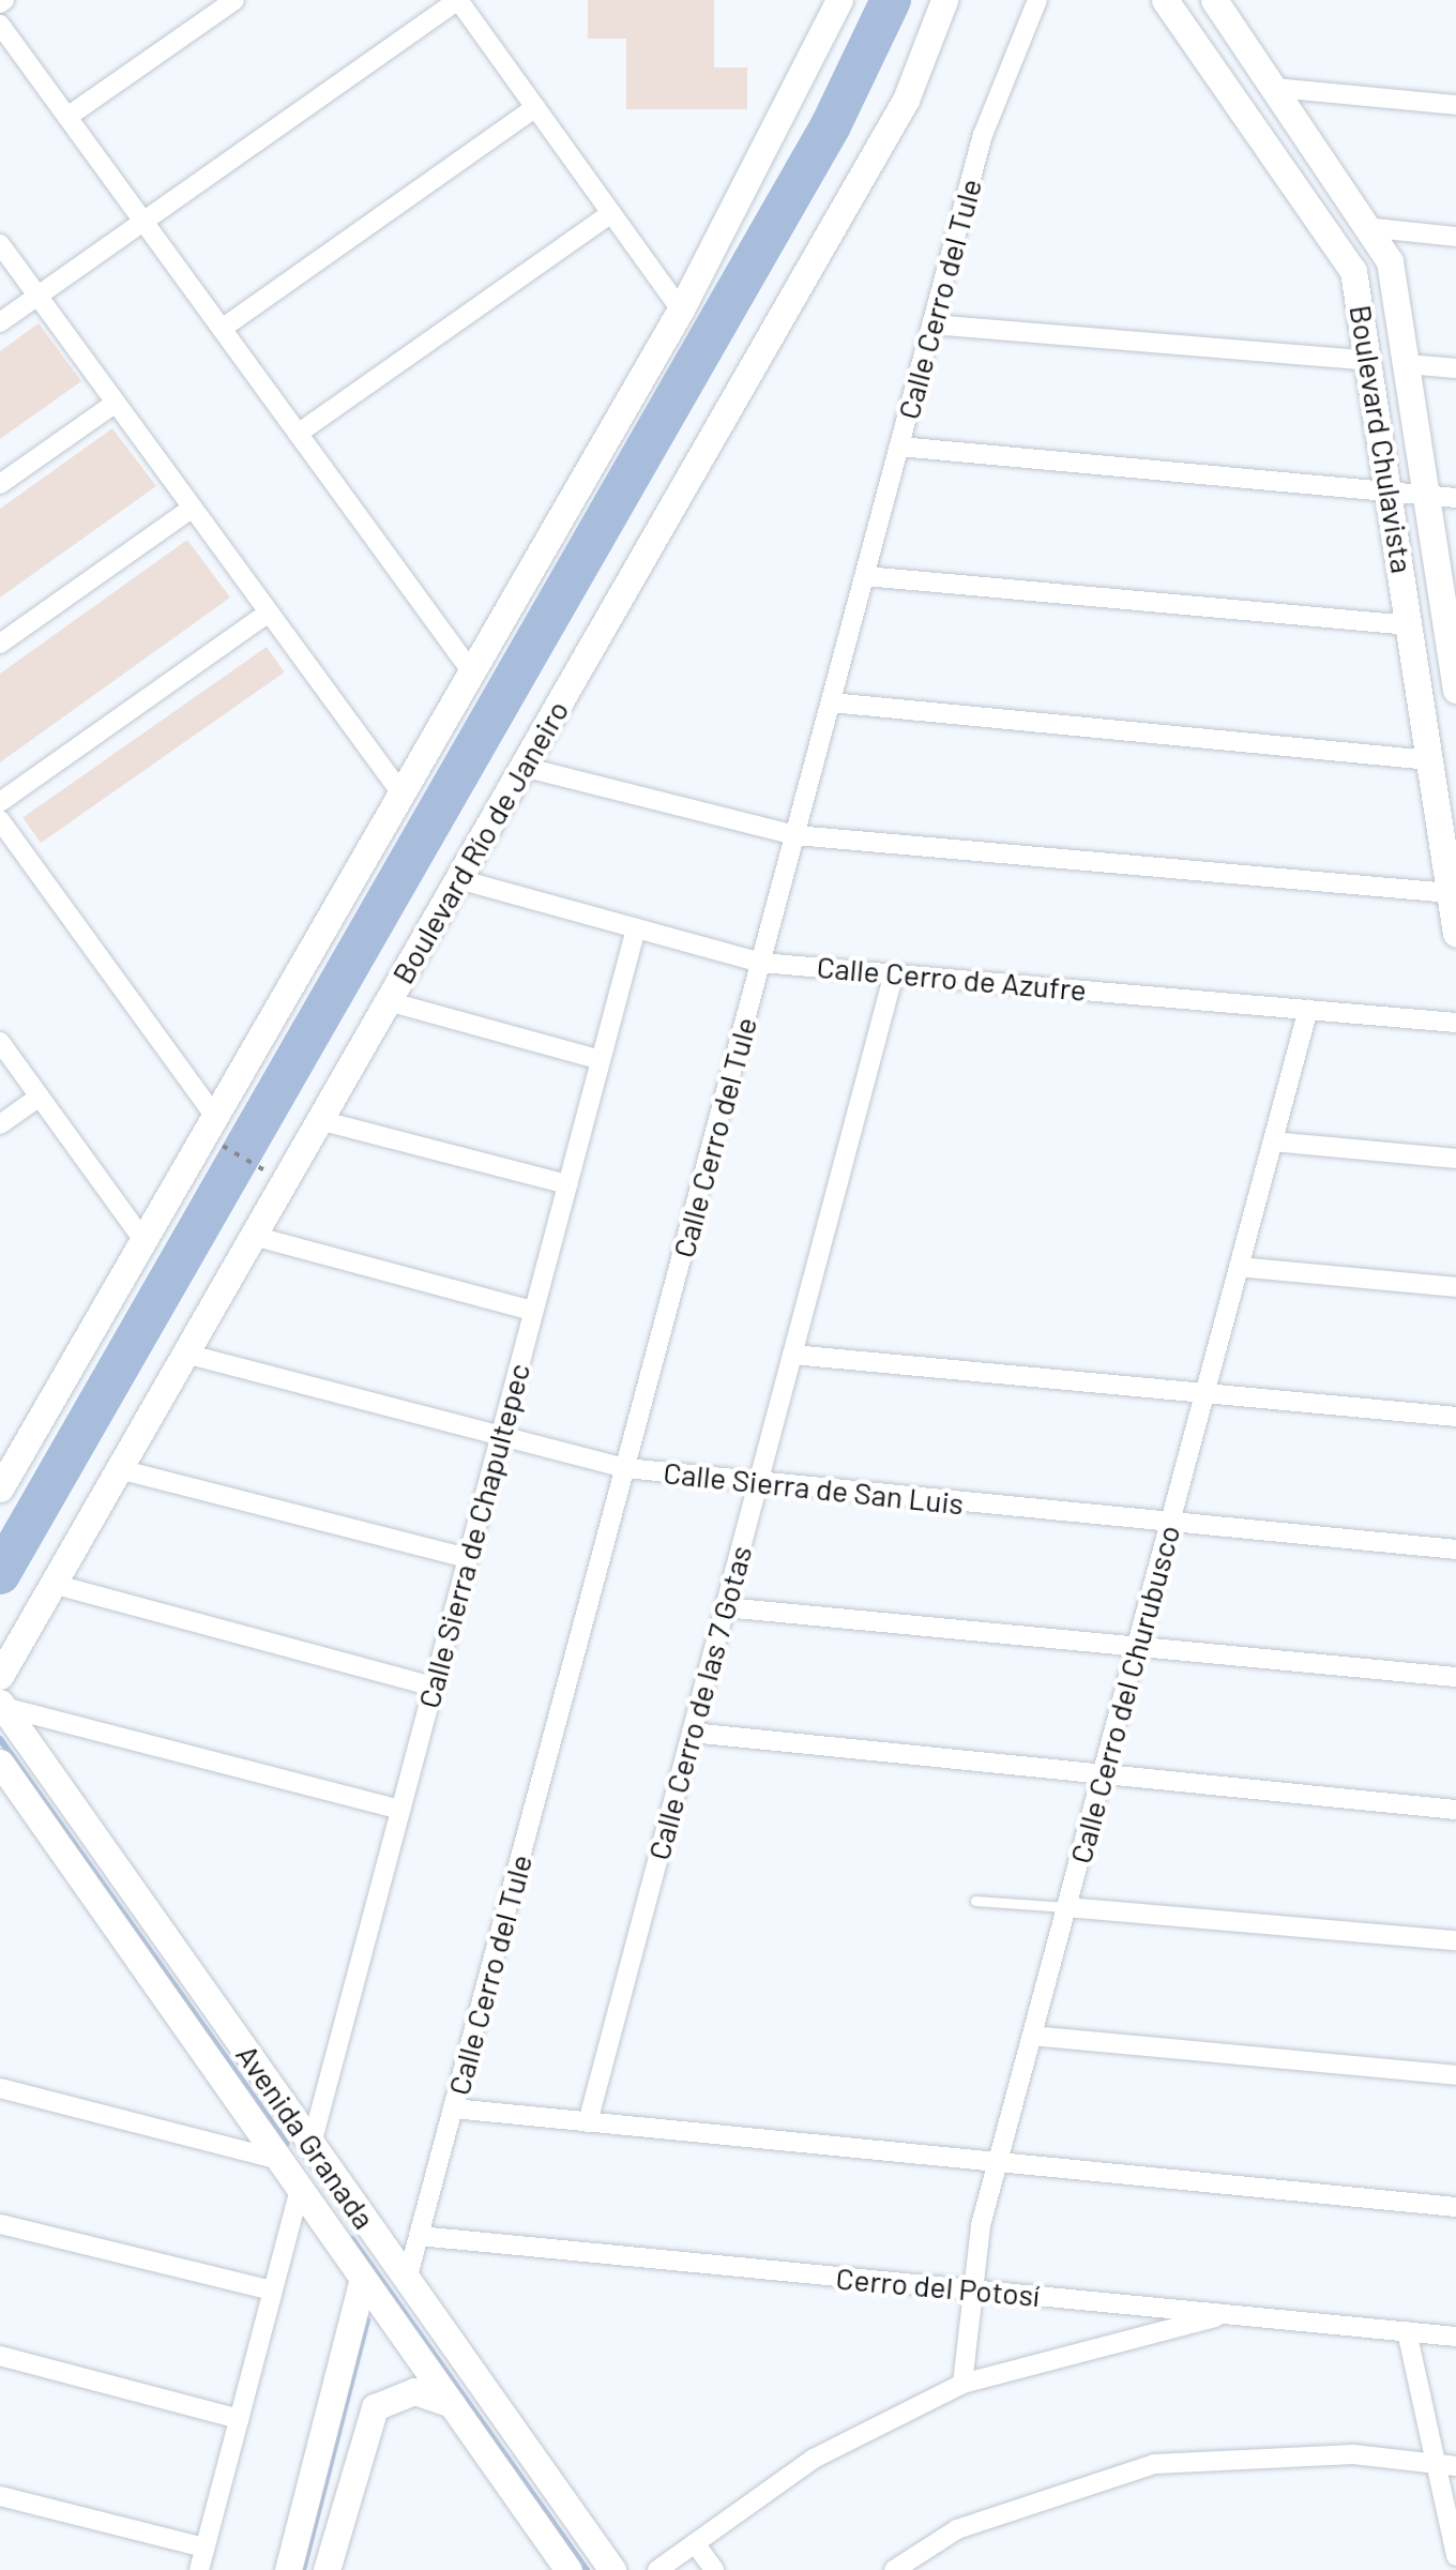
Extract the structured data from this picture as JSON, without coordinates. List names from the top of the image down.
{
  "streets": {
    "street": [
      "Calle Cerro del Tule",
      "Boulevard Chulavista",
      "Boulevard Río de Janeiro",
      "Calle Cerro de Azufre",
      "Calle Sierra de San Luis",
      "Calle Sierra de Chapultepec",
      "Calle Cerro del Churubusco",
      "Calle Cerro de las 7 Gotas",
      "Avenida Granada",
      "Cerro del Potosí"
    ]
  },
  "crossings": [
    ["Calle Cerro del Tule", "Calle Cerro de Azufre"],
    ["Calle Cerro del Tule", "Calle Sierra de San Luis"],
    ["Calle Cerro del Tule", "Avenida Granada"],
    ["Calle Cerro del Tule", "Cerro del Potosí"],
    ["Boulevard Río de Janeiro", "Calle Cerro de Azufre"],
    ["Boulevard Río de Janeiro", "Calle Sierra de San Luis"],
    ["Calle Cerro de Azufre", "Calle Sierra de Chapultepec"],
    ["Calle Cerro de Azufre", "Calle Cerro del Churubusco"],
    ["Calle Cerro de Azufre", "Calle Cerro de las 7 Gotas"],
    ["Calle Sierra de San Luis", "Calle Sierra de Chapultepec"],
    ["Calle Sierra de San Luis", "Calle Cerro del Churubusco"],
    ["Calle Sierra de San Luis", "Calle Cerro de las 7 Gotas"],
    ["Calle Sierra de Chapultepec", "Avenida Granada"],
    ["Calle Cerro del Churubusco", "Cerro del Potosí"]
  ]
}
